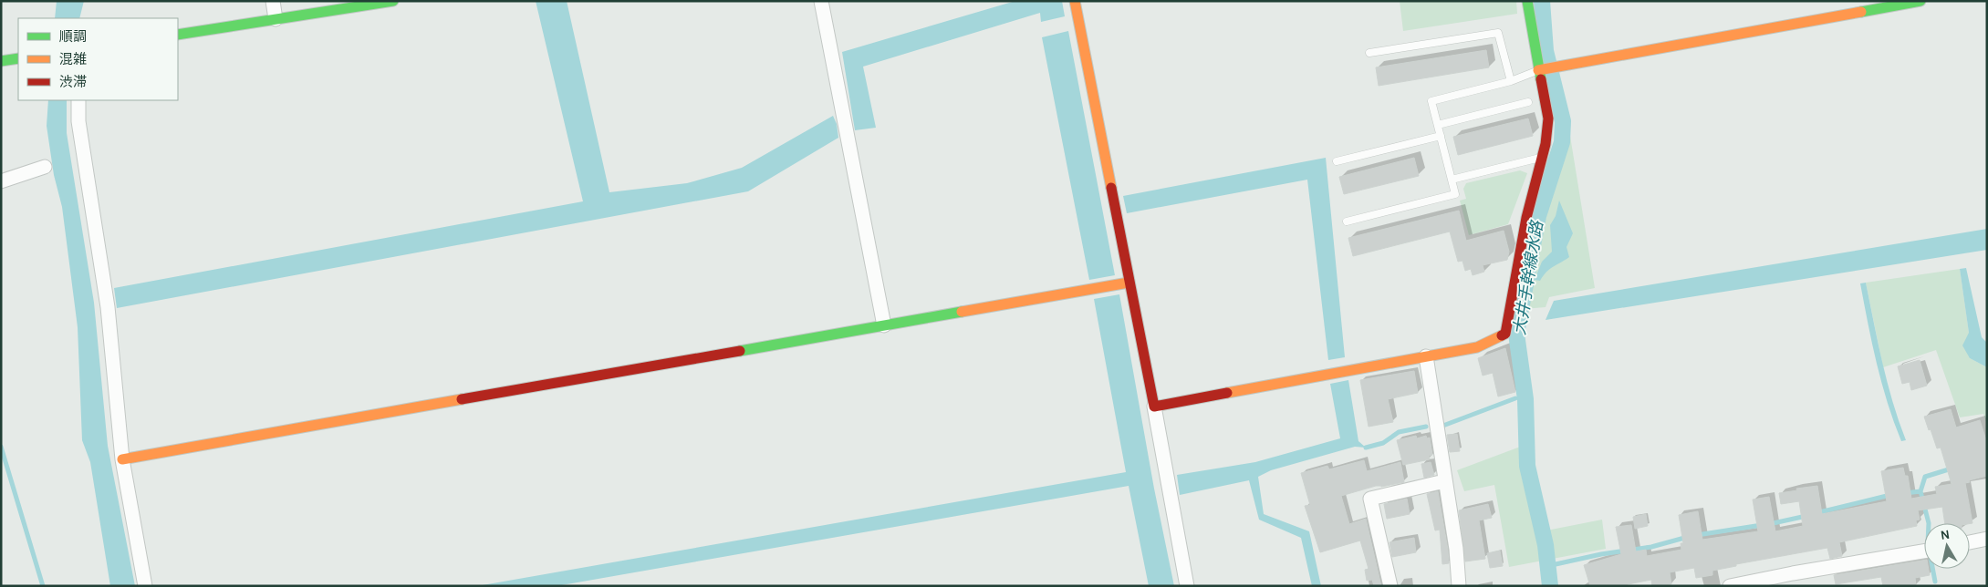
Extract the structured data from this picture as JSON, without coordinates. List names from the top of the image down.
{
  "water": ["大井手幹線水路"],
  "legend": ["順調", "混雑", "渋滞"],
  "north": "top"
}
